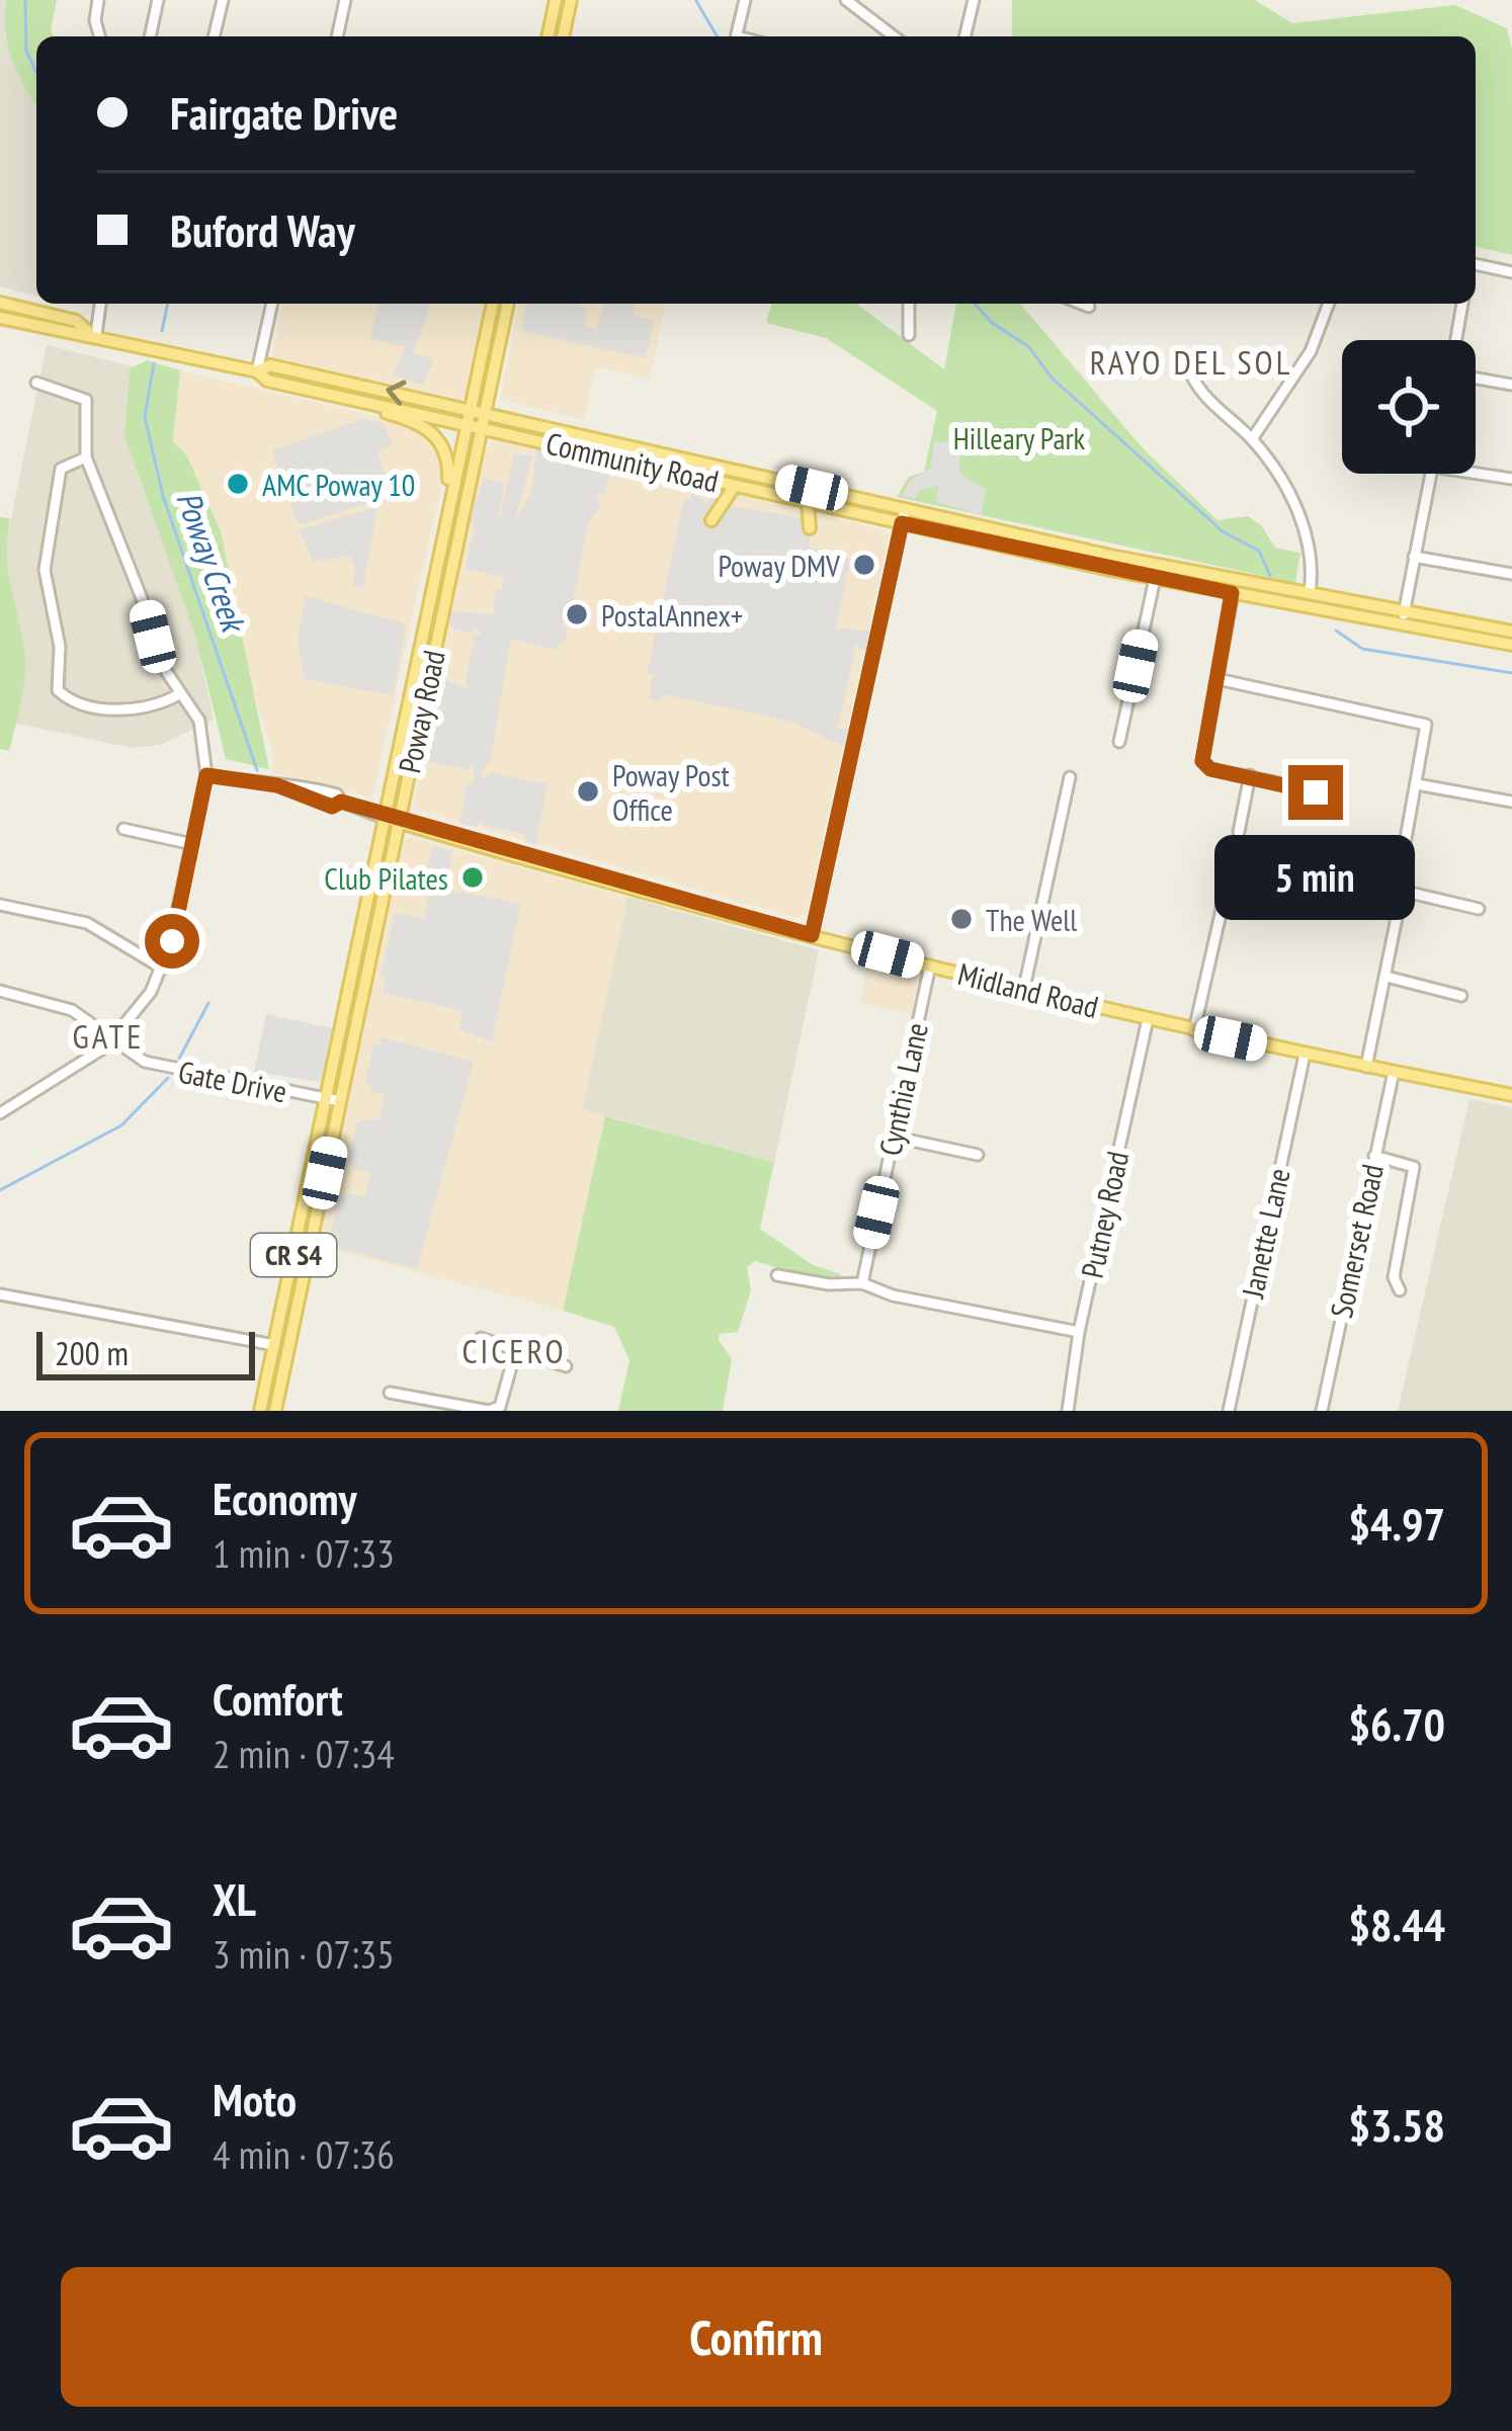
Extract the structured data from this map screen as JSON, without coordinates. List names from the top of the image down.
{
  "streets": {
    "main road": [
      "Community Road",
      "Poway Road",
      "Midland Road",
      "CR S4"
    ],
    "street": [
      "Gate Drive",
      "Cynthia Lane",
      "Putney Road",
      "Janette Lane",
      "Somerset Road"
    ]
  },
  "crossings": [
    ["Community Road", "Poway Road"],
    ["Poway Road", "Midland Road"],
    ["Poway Road", "Gate Drive"],
    ["Midland Road", "Cynthia Lane"],
    ["Midland Road", "Putney Road"],
    ["Midland Road", "Janette Lane"],
    ["Midland Road", "Somerset Road"]
  ],
  "districts": ["RAYO DEL SOL", "GATE", "CICERO"],
  "water": ["Poway Creek"],
  "parks": ["Hilleary Park"],
  "places": [
    "AMC Poway 10",
    "Poway DMV",
    "PostalAnnex+",
    "Poway Post Office",
    "Club Pilates",
    "The Well"
  ],
  "scale_bar": "200 m",
  "page": {
    "banner": ["Fairgate Drive", "Buford Way"],
    "bubble": "5 min",
    "scale": "200 m",
    "list": [
      {
        "name": "Economy",
        "note": "1 min · 07:33",
        "value": "$4.97"
      },
      {
        "name": "Comfort",
        "note": "2 min · 07:34",
        "value": "$6.70"
      },
      {
        "name": "XL",
        "note": "3 min · 07:35",
        "value": "$8.44"
      },
      {
        "name": "Moto",
        "note": "4 min · 07:36",
        "value": "$3.58"
      }
    ],
    "buttons": "Confirm"
  }
}
